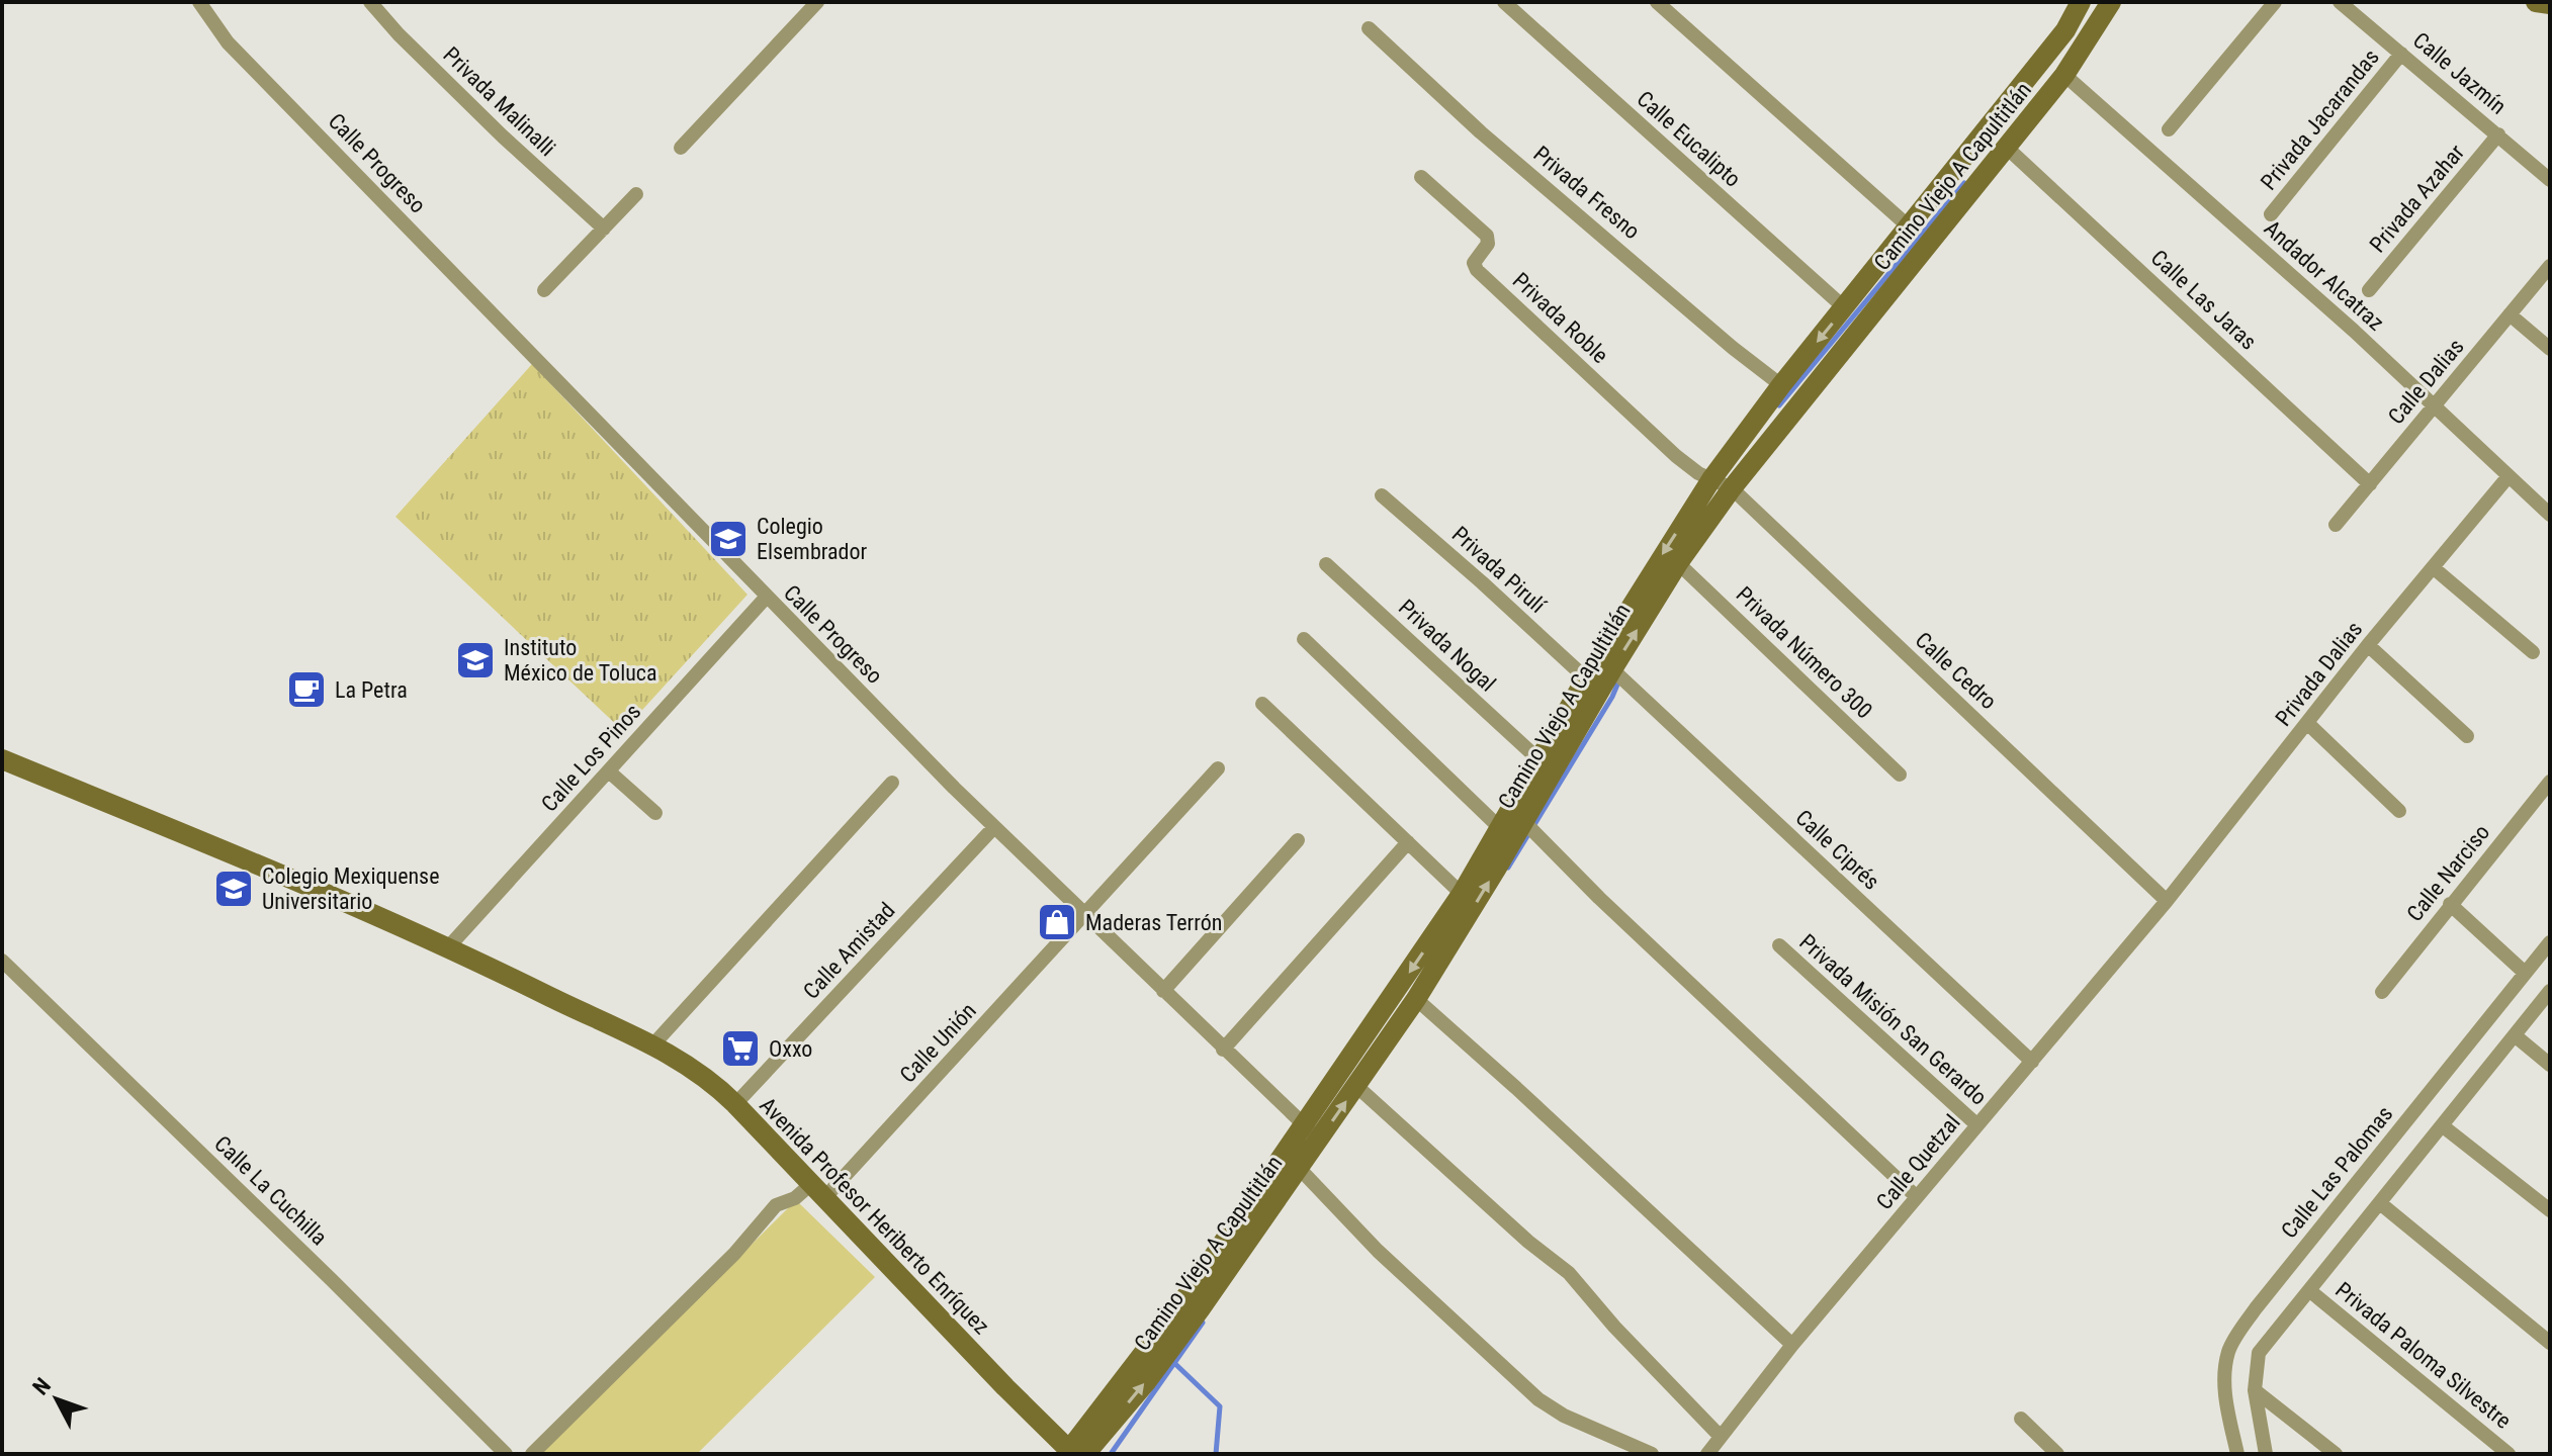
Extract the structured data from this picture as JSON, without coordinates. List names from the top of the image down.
{
  "streets": {
    "main road": ["Camino Viejo A Capultitlán", "Avenida Profesor Heriberto Enríquez"],
    "street": [
      "Calle Jazmín",
      "Privada Malinalli",
      "Privada Jacarandas",
      "Calle Eucalipto",
      "Calle Progreso",
      "Privada Fresno",
      "Privada Azahar",
      "Andador Alcatraz",
      "Calle Las Jaras",
      "Privada Roble",
      "Calle Dalias",
      "Privada Pirulí",
      "Privada Nogal",
      "Privada Número 300",
      "Calle Cedro",
      "Privada Dalias",
      "Calle Los Pinos",
      "Calle Ciprés",
      "Calle Narciso",
      "Calle Amistad",
      "Privada Misión San Gerardo",
      "Calle Unión",
      "Calle Quetzal",
      "Calle Las Palomas",
      "Calle La Cuchilla",
      "Privada Paloma Silvestre"
    ]
  },
  "crossings": [
    ["Calle Jazmín", "Privada Jacarandas"],
    ["Calle Jazmín", "Privada Azahar"],
    ["Calle Eucalipto", "Camino Viejo A Capultitlán"],
    ["Calle Progreso", "Camino Viejo A Capultitlán"],
    ["Calle Progreso", "Calle Los Pinos"],
    ["Calle Progreso", "Calle Amistad"],
    ["Calle Progreso", "Calle Unión"],
    ["Camino Viejo A Capultitlán", "Privada Fresno"],
    ["Camino Viejo A Capultitlán", "Andador Alcatraz"],
    ["Camino Viejo A Capultitlán", "Calle Las Jaras"],
    ["Camino Viejo A Capultitlán", "Privada Roble"],
    ["Camino Viejo A Capultitlán", "Privada Pirulí"],
    ["Camino Viejo A Capultitlán", "Privada Nogal"],
    ["Camino Viejo A Capultitlán", "Privada Número 300"],
    ["Camino Viejo A Capultitlán", "Calle Cedro"],
    ["Camino Viejo A Capultitlán", "Calle Ciprés"],
    ["Camino Viejo A Capultitlán", "Avenida Profesor Heriberto Enríquez"],
    ["Andador Alcatraz", "Calle Dalias"],
    ["Andador Alcatraz", "Privada Dalias"],
    ["Calle Las Jaras", "Calle Dalias"],
    ["Privada Roble", "Calle Cedro"],
    ["Calle Cedro", "Privada Dalias"],
    ["Calle Cedro", "Calle Quetzal"],
    ["Privada Dalias", "Calle Quetzal"],
    ["Calle Los Pinos", "Avenida Profesor Heriberto Enríquez"],
    ["Calle Ciprés", "Calle Quetzal"],
    ["Calle Amistad", "Avenida Profesor Heriberto Enríquez"],
    ["Privada Misión San Gerardo", "Calle Quetzal"],
    ["Calle Unión", "Avenida Profesor Heriberto Enríquez"]
  ],
  "places": {
    "school or university": ["Colegio Elsembrador", "Instituto México de Toluca", "Colegio Mexiquense Universitario"],
    "cafe": ["La Petra"],
    "shop": ["Maderas Terrón"],
    "supermarket": ["Oxxo"]
  },
  "north": "top left"
}
